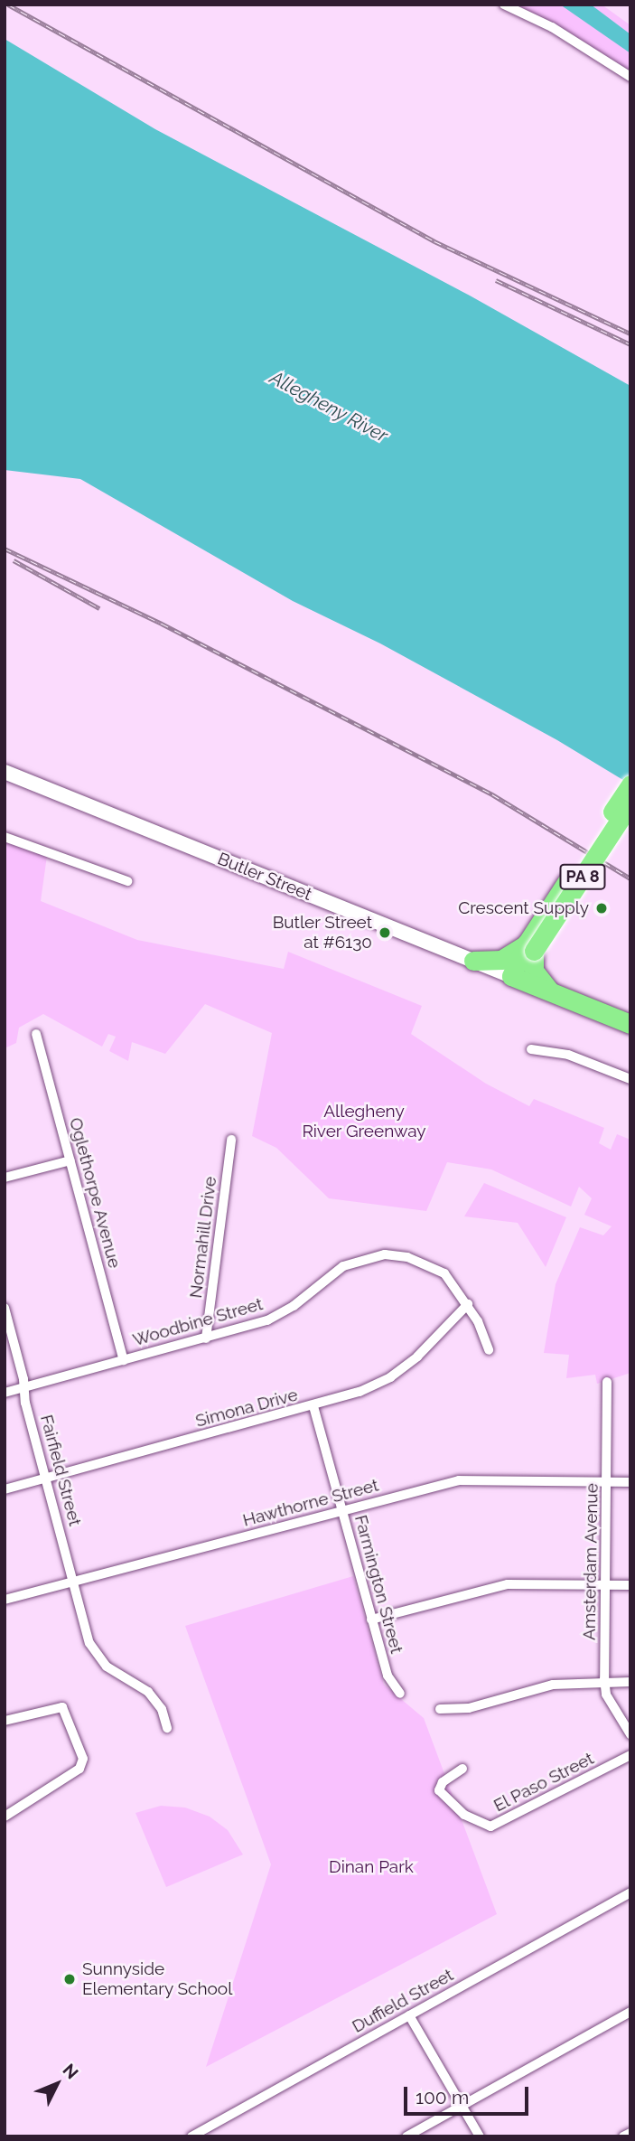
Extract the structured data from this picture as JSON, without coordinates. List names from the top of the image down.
{
  "streets": {
    "highway": ["Butler Street", "PA 8"],
    "street": [
      "Oglethorpe Avenue",
      "Normahill Drive",
      "Woodbine Street",
      "Simona Drive",
      "Fairfield Street",
      "Hawthorne Street",
      "Amsterdam Avenue",
      "Farmington Street",
      "El Paso Street",
      "Duffield Street"
    ]
  },
  "crossings": [
    ["Butler Street", "PA 8"],
    ["Oglethorpe Avenue", "Woodbine Street"],
    ["Normahill Drive", "Woodbine Street"],
    ["Woodbine Street", "Simona Drive"],
    ["Woodbine Street", "Fairfield Street"],
    ["Simona Drive", "Fairfield Street"],
    ["Simona Drive", "Farmington Street"],
    ["Fairfield Street", "Hawthorne Street"],
    ["Hawthorne Street", "Amsterdam Avenue"],
    ["Hawthorne Street", "Farmington Street"]
  ],
  "water": ["Allegheny River"],
  "parks": ["Allegheny River Greenway", "Dinan Park"],
  "places": ["Crescent Supply", "Butler Street at #6130", "Sunnyside Elementary School"],
  "scale_bar": "100 m",
  "north": "top right"
}
